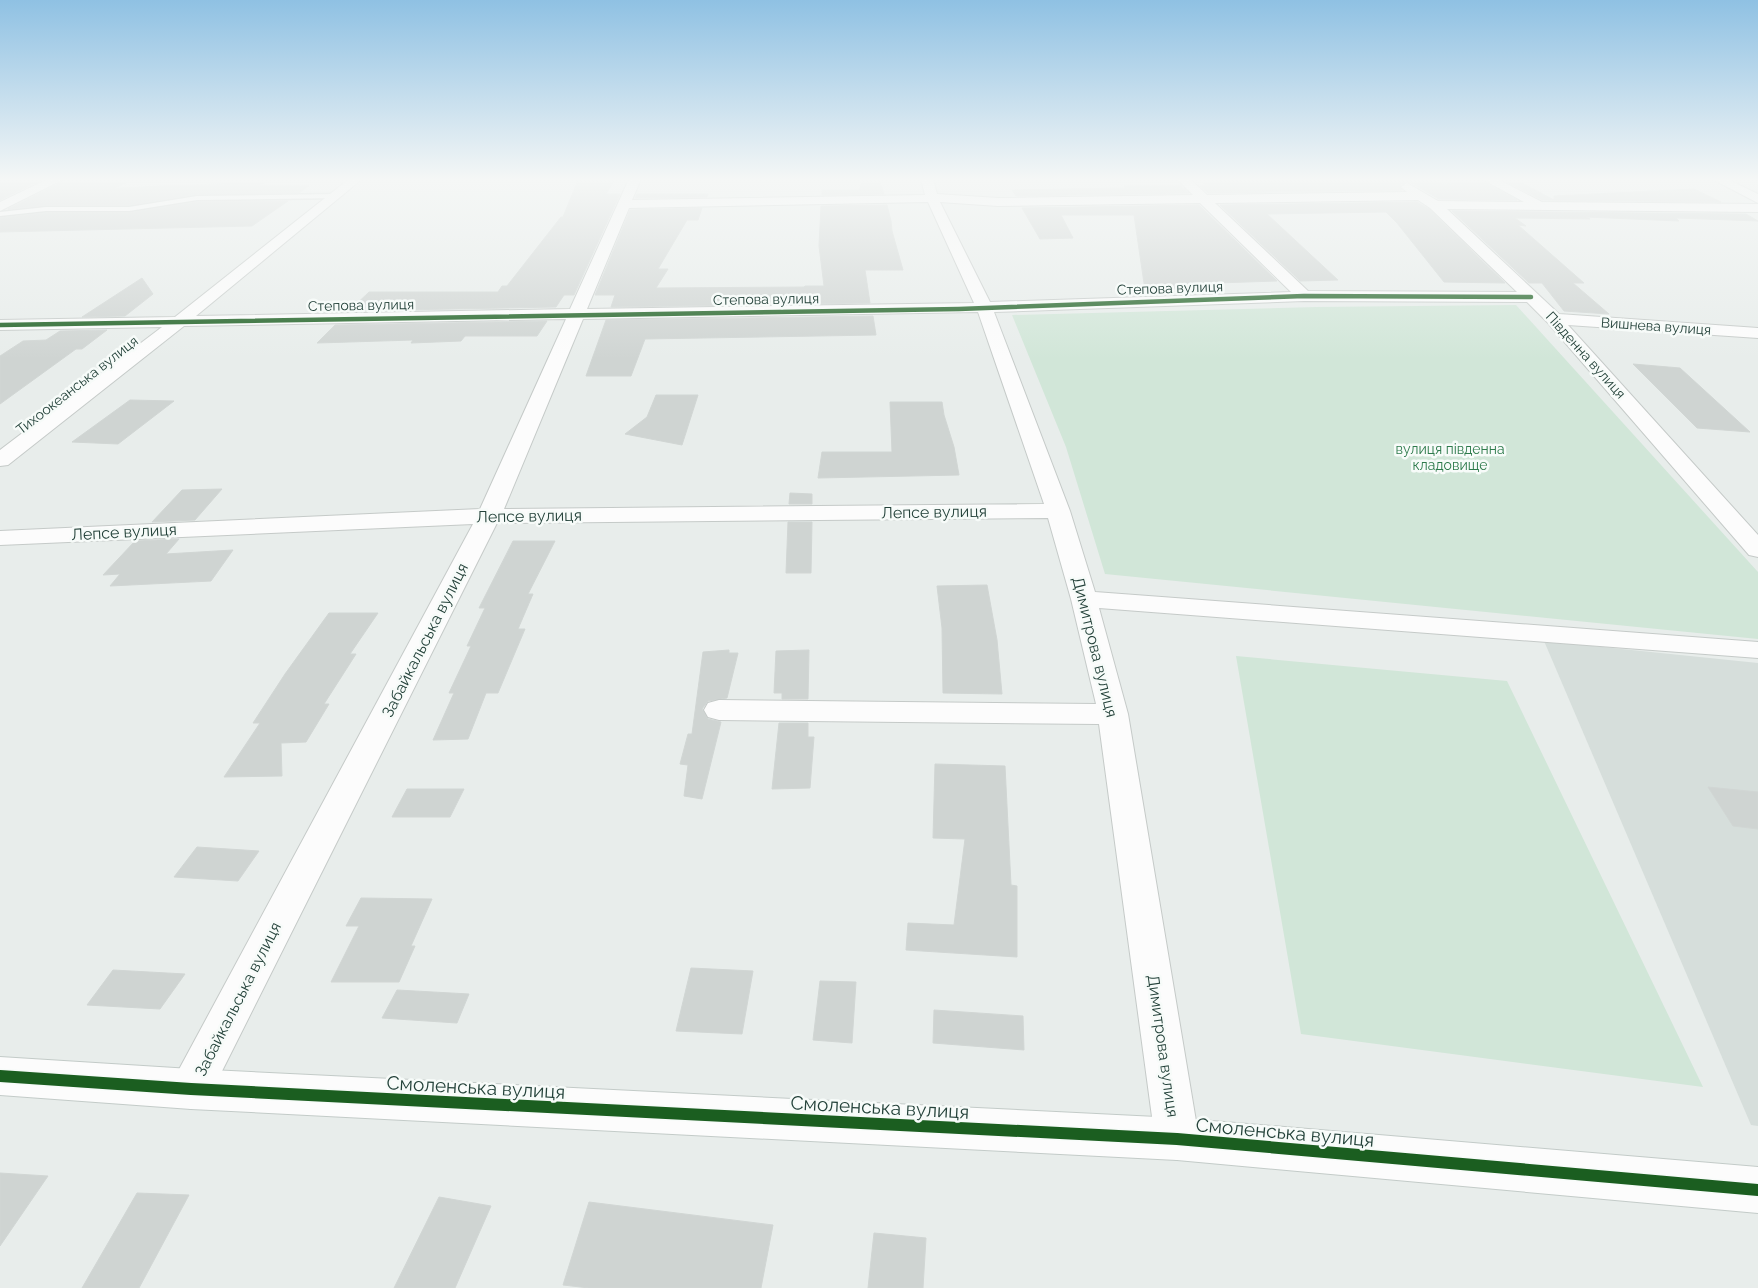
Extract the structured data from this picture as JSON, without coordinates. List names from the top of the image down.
{
  "streets": {
    "street": [
      "Степова вулиця",
      "Вишнева вулиця",
      "Південна вулиця",
      "Тихоокеанська вулиця",
      "Лепсе вулиця",
      "Забайкальська вулиця",
      "Димитрова вулиця",
      "Смоленська вулиця"
    ]
  },
  "crossings": [
    ["Степова вулиця", "Південна вулиця"],
    ["Степова вулиця", "Тихоокеанська вулиця"],
    ["Степова вулиця", "Забайкальська вулиця"],
    ["Степова вулиця", "Димитрова вулиця"],
    ["Вишнева вулиця", "Південна вулиця"],
    ["Лепсе вулиця", "Забайкальська вулиця"],
    ["Лепсе вулиця", "Димитрова вулиця"],
    ["Забайкальська вулиця", "Смоленська вулиця"],
    ["Димитрова вулиця", "Смоленська вулиця"]
  ],
  "parks": ["вулиця південна кладовище"]
}
